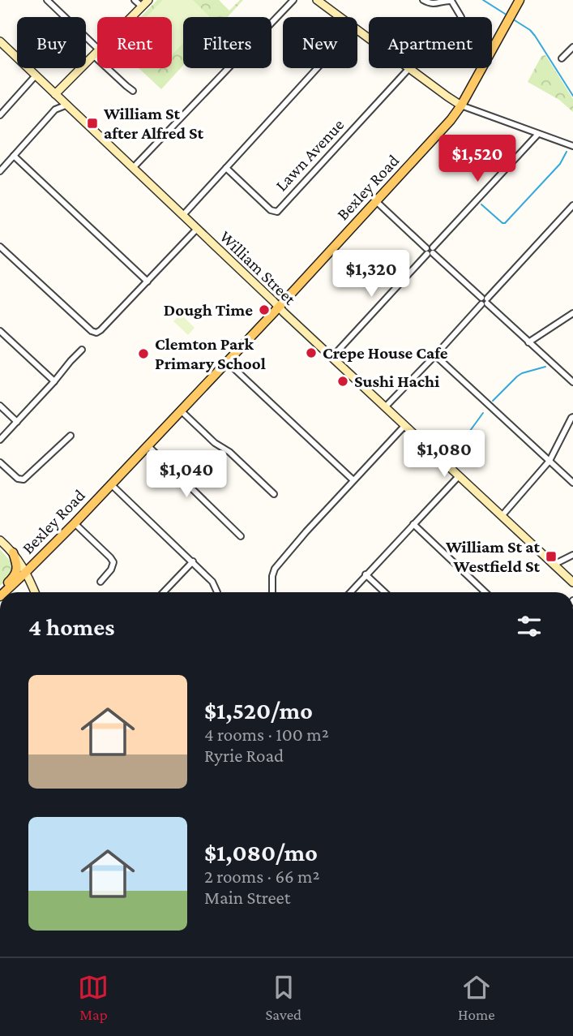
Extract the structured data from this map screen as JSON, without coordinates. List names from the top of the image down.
{
  "streets": {
    "main road": ["Bexley Road", "William Street"],
    "street": ["Lawn Avenue"]
  },
  "crossings": [
    ["Bexley Road", "William Street"]
  ],
  "places": {
    "transit": ["William St after Alfred St", "William St at Westfield St"],
    "other": [
      "Dough Time",
      "Crepe House Cafe",
      "Clemton Park Primary School",
      "Sushi Hachi"
    ]
  },
  "page": {
    "chip": [
      "Buy",
      "Rent",
      "Filters",
      "New",
      "Apartment"
    ],
    "price": [
      "$1,520",
      "$1,320",
      "$1,080",
      "$1,040"
    ],
    "heading": "4 homes",
    "list": [
      {
        "name": "$1,520/mo",
        "note": "4 rooms · 100 m² · Ryrie Road"
      },
      {
        "name": "$1,080/mo",
        "note": "2 rooms · 66 m² · Main Street"
      }
    ],
    "tabs": ["Map", "Saved", "Home"]
  }
}
